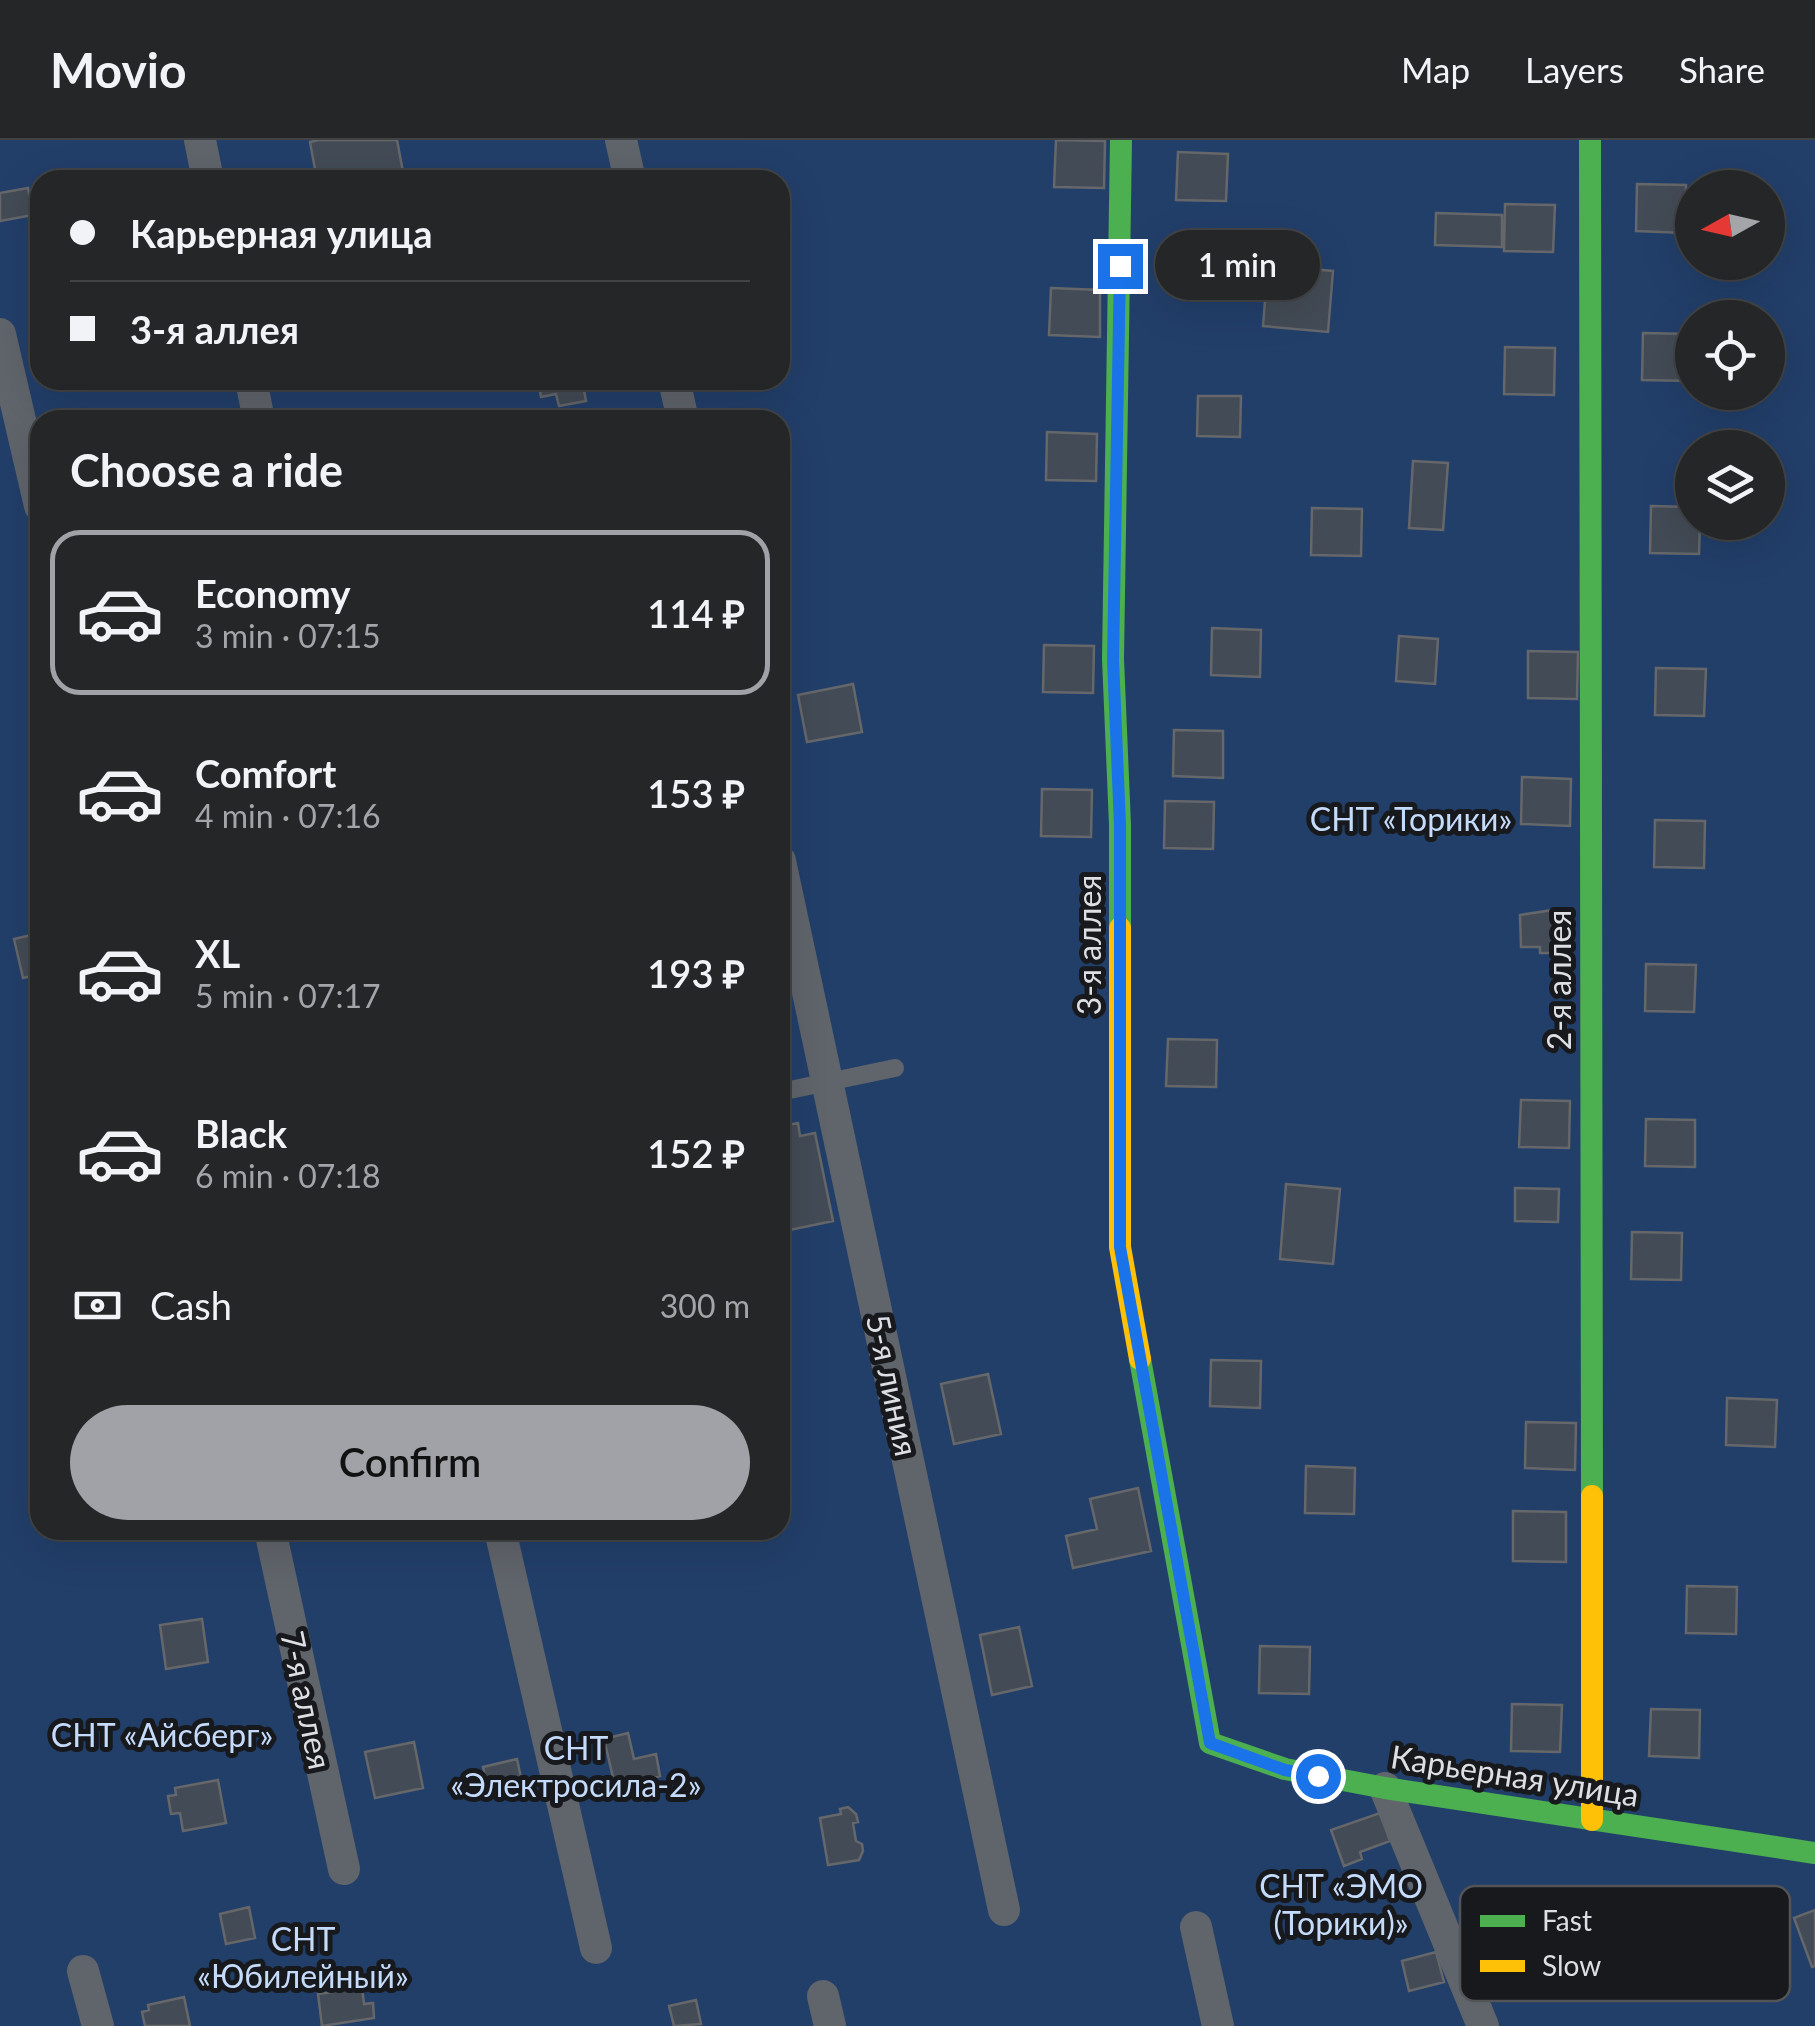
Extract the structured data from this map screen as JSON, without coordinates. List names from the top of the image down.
{
  "streets": {
    "street": [
      "3-я аллея",
      "2-я аллея",
      "5-я линия",
      "7-я аллея",
      "Карьерная улица"
    ]
  },
  "crossings": [
    ["3-я аллея", "Карьерная улица"],
    ["2-я аллея", "Карьерная улица"]
  ],
  "parks": [
    "СНТ «Торики»",
    "СНТ «Айсберг»",
    "СНТ «Электросила-2»",
    "СНТ «ЭМО (Торики)»",
    "СНТ «Юбилейный»"
  ],
  "legend": ["Fast", "Slow"],
  "north": "left",
  "page": {
    "header": "Movio",
    "nav": ["Map", "Layers", "Share"],
    "banner": ["Карьерная улица", "3-я аллея"],
    "bubble": "1 min",
    "heading": "Choose a ride",
    "list": [
      {
        "name": "Economy",
        "note": "3 min · 07:15",
        "value": "114 ₽"
      },
      {
        "name": "Comfort",
        "note": "4 min · 07:16",
        "value": "153 ₽"
      },
      {
        "name": "XL",
        "note": "5 min · 07:17",
        "value": "193 ₽"
      },
      {
        "name": "Black",
        "note": "6 min · 07:18",
        "value": "152 ₽"
      }
    ],
    "pay": ["Cash", "300 m"],
    "buttons": "Confirm"
  }
}
